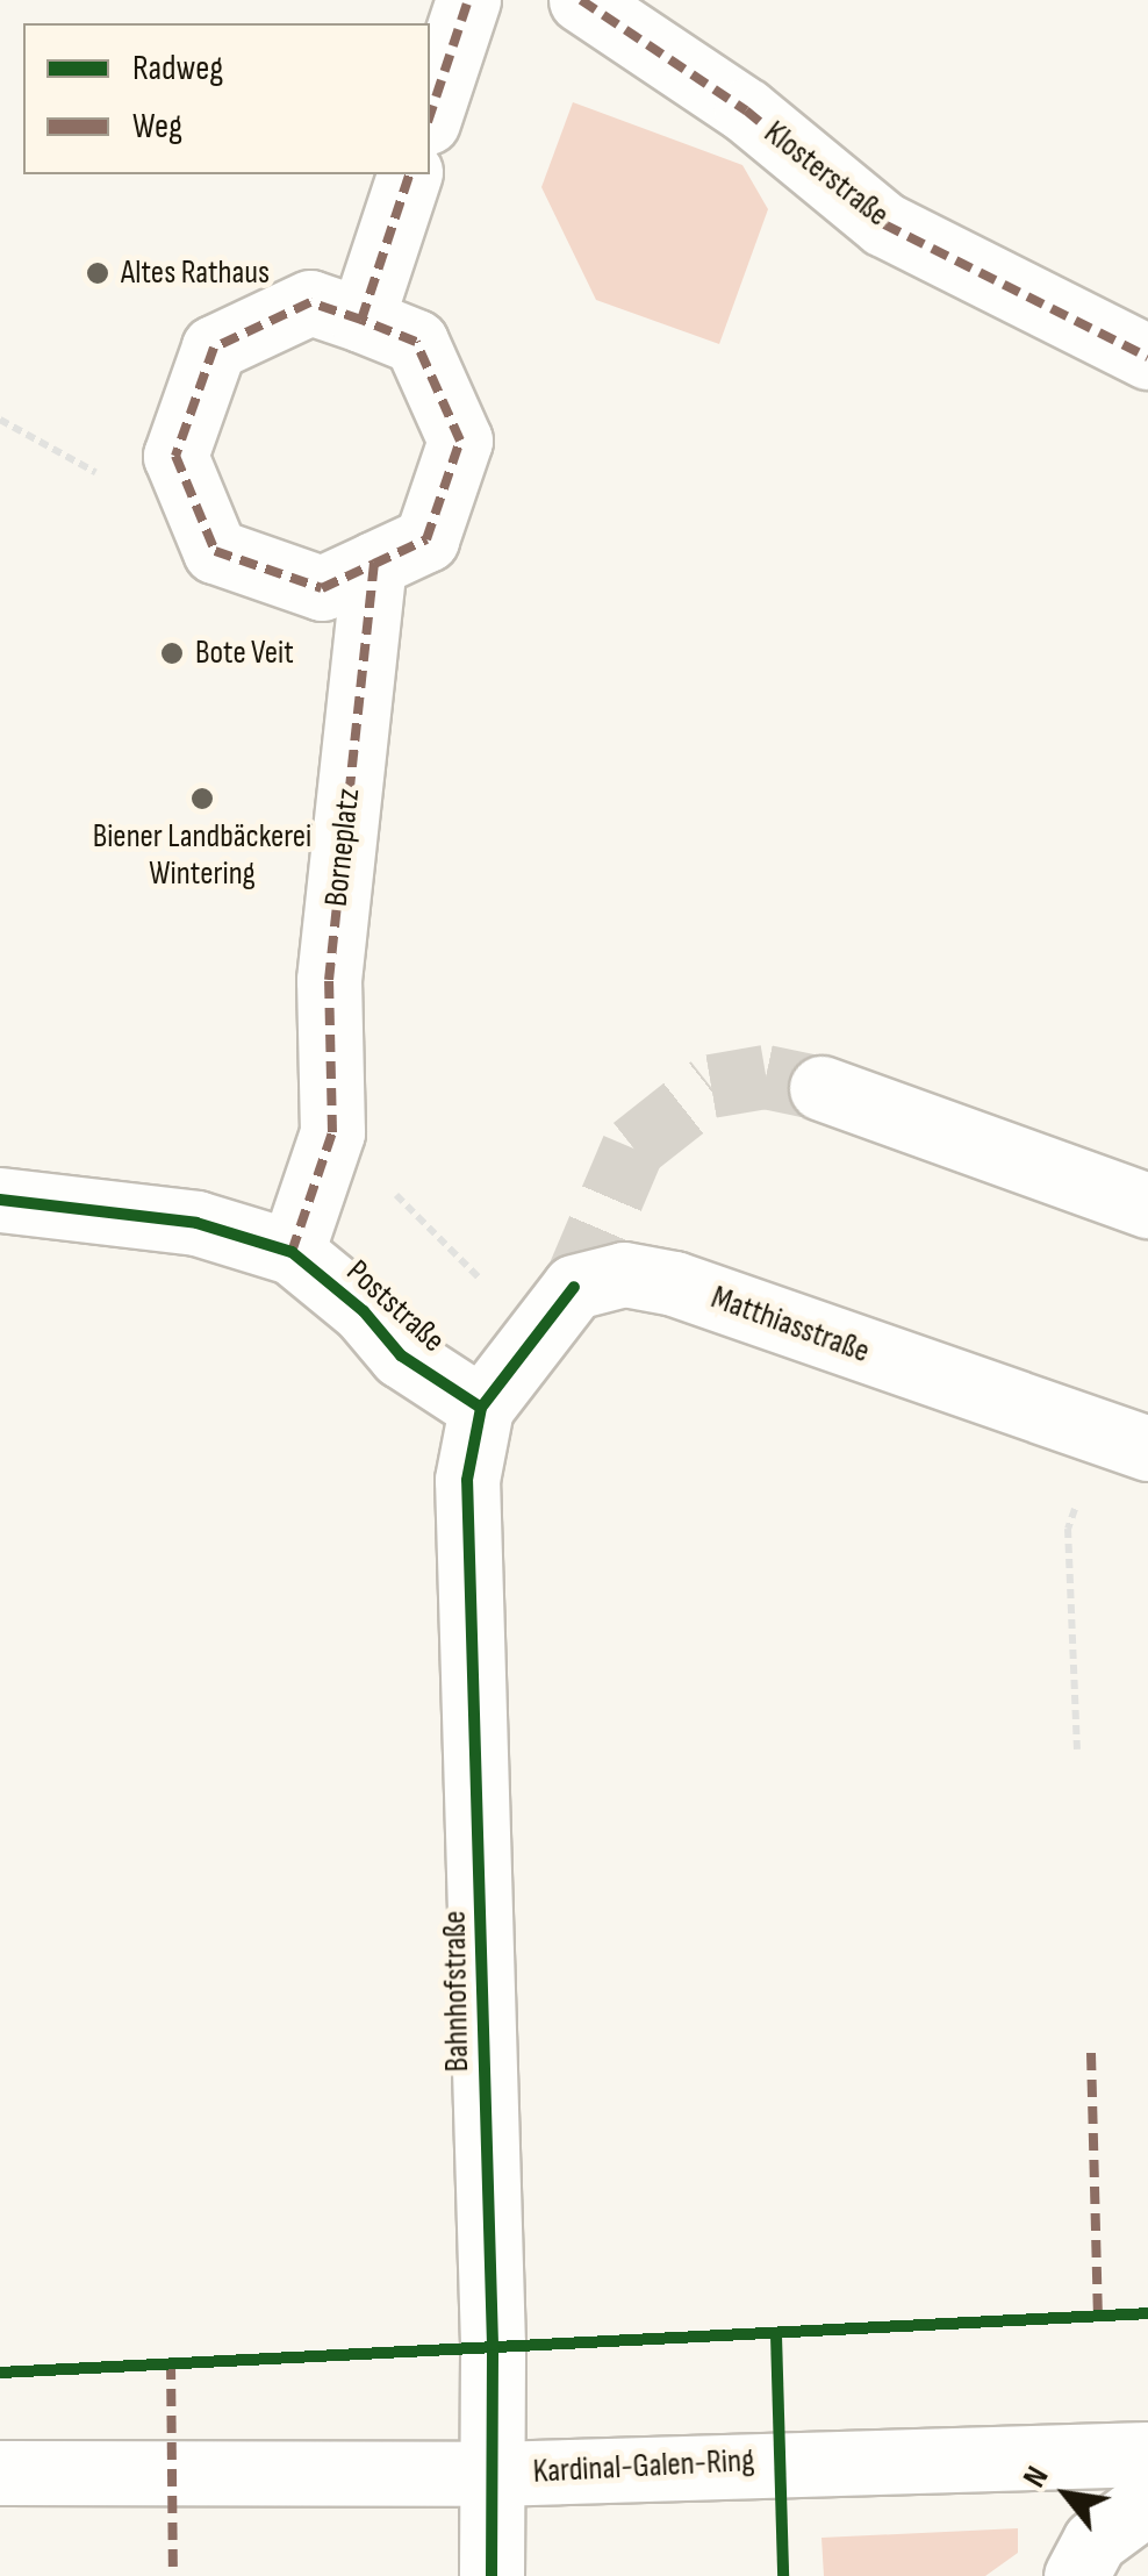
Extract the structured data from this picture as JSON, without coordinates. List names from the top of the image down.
{
  "streets": {
    "street": [
      "Klosterstraße",
      "Borneplatz",
      "Poststraße",
      "Matthiasstraße",
      "Bahnhofstraße",
      "Kardinal-Galen-Ring"
    ]
  },
  "crossings": [
    ["Borneplatz", "Poststraße"],
    ["Poststraße", "Matthiasstraße"],
    ["Poststraße", "Bahnhofstraße"],
    ["Matthiasstraße", "Bahnhofstraße"],
    ["Bahnhofstraße", "Kardinal-Galen-Ring"]
  ],
  "places": ["Altes Rathaus", "Bote Veit", "Biener Landbäckerei Wintering"],
  "legend": ["Radweg", "Weg"],
  "north": "top left"
}
